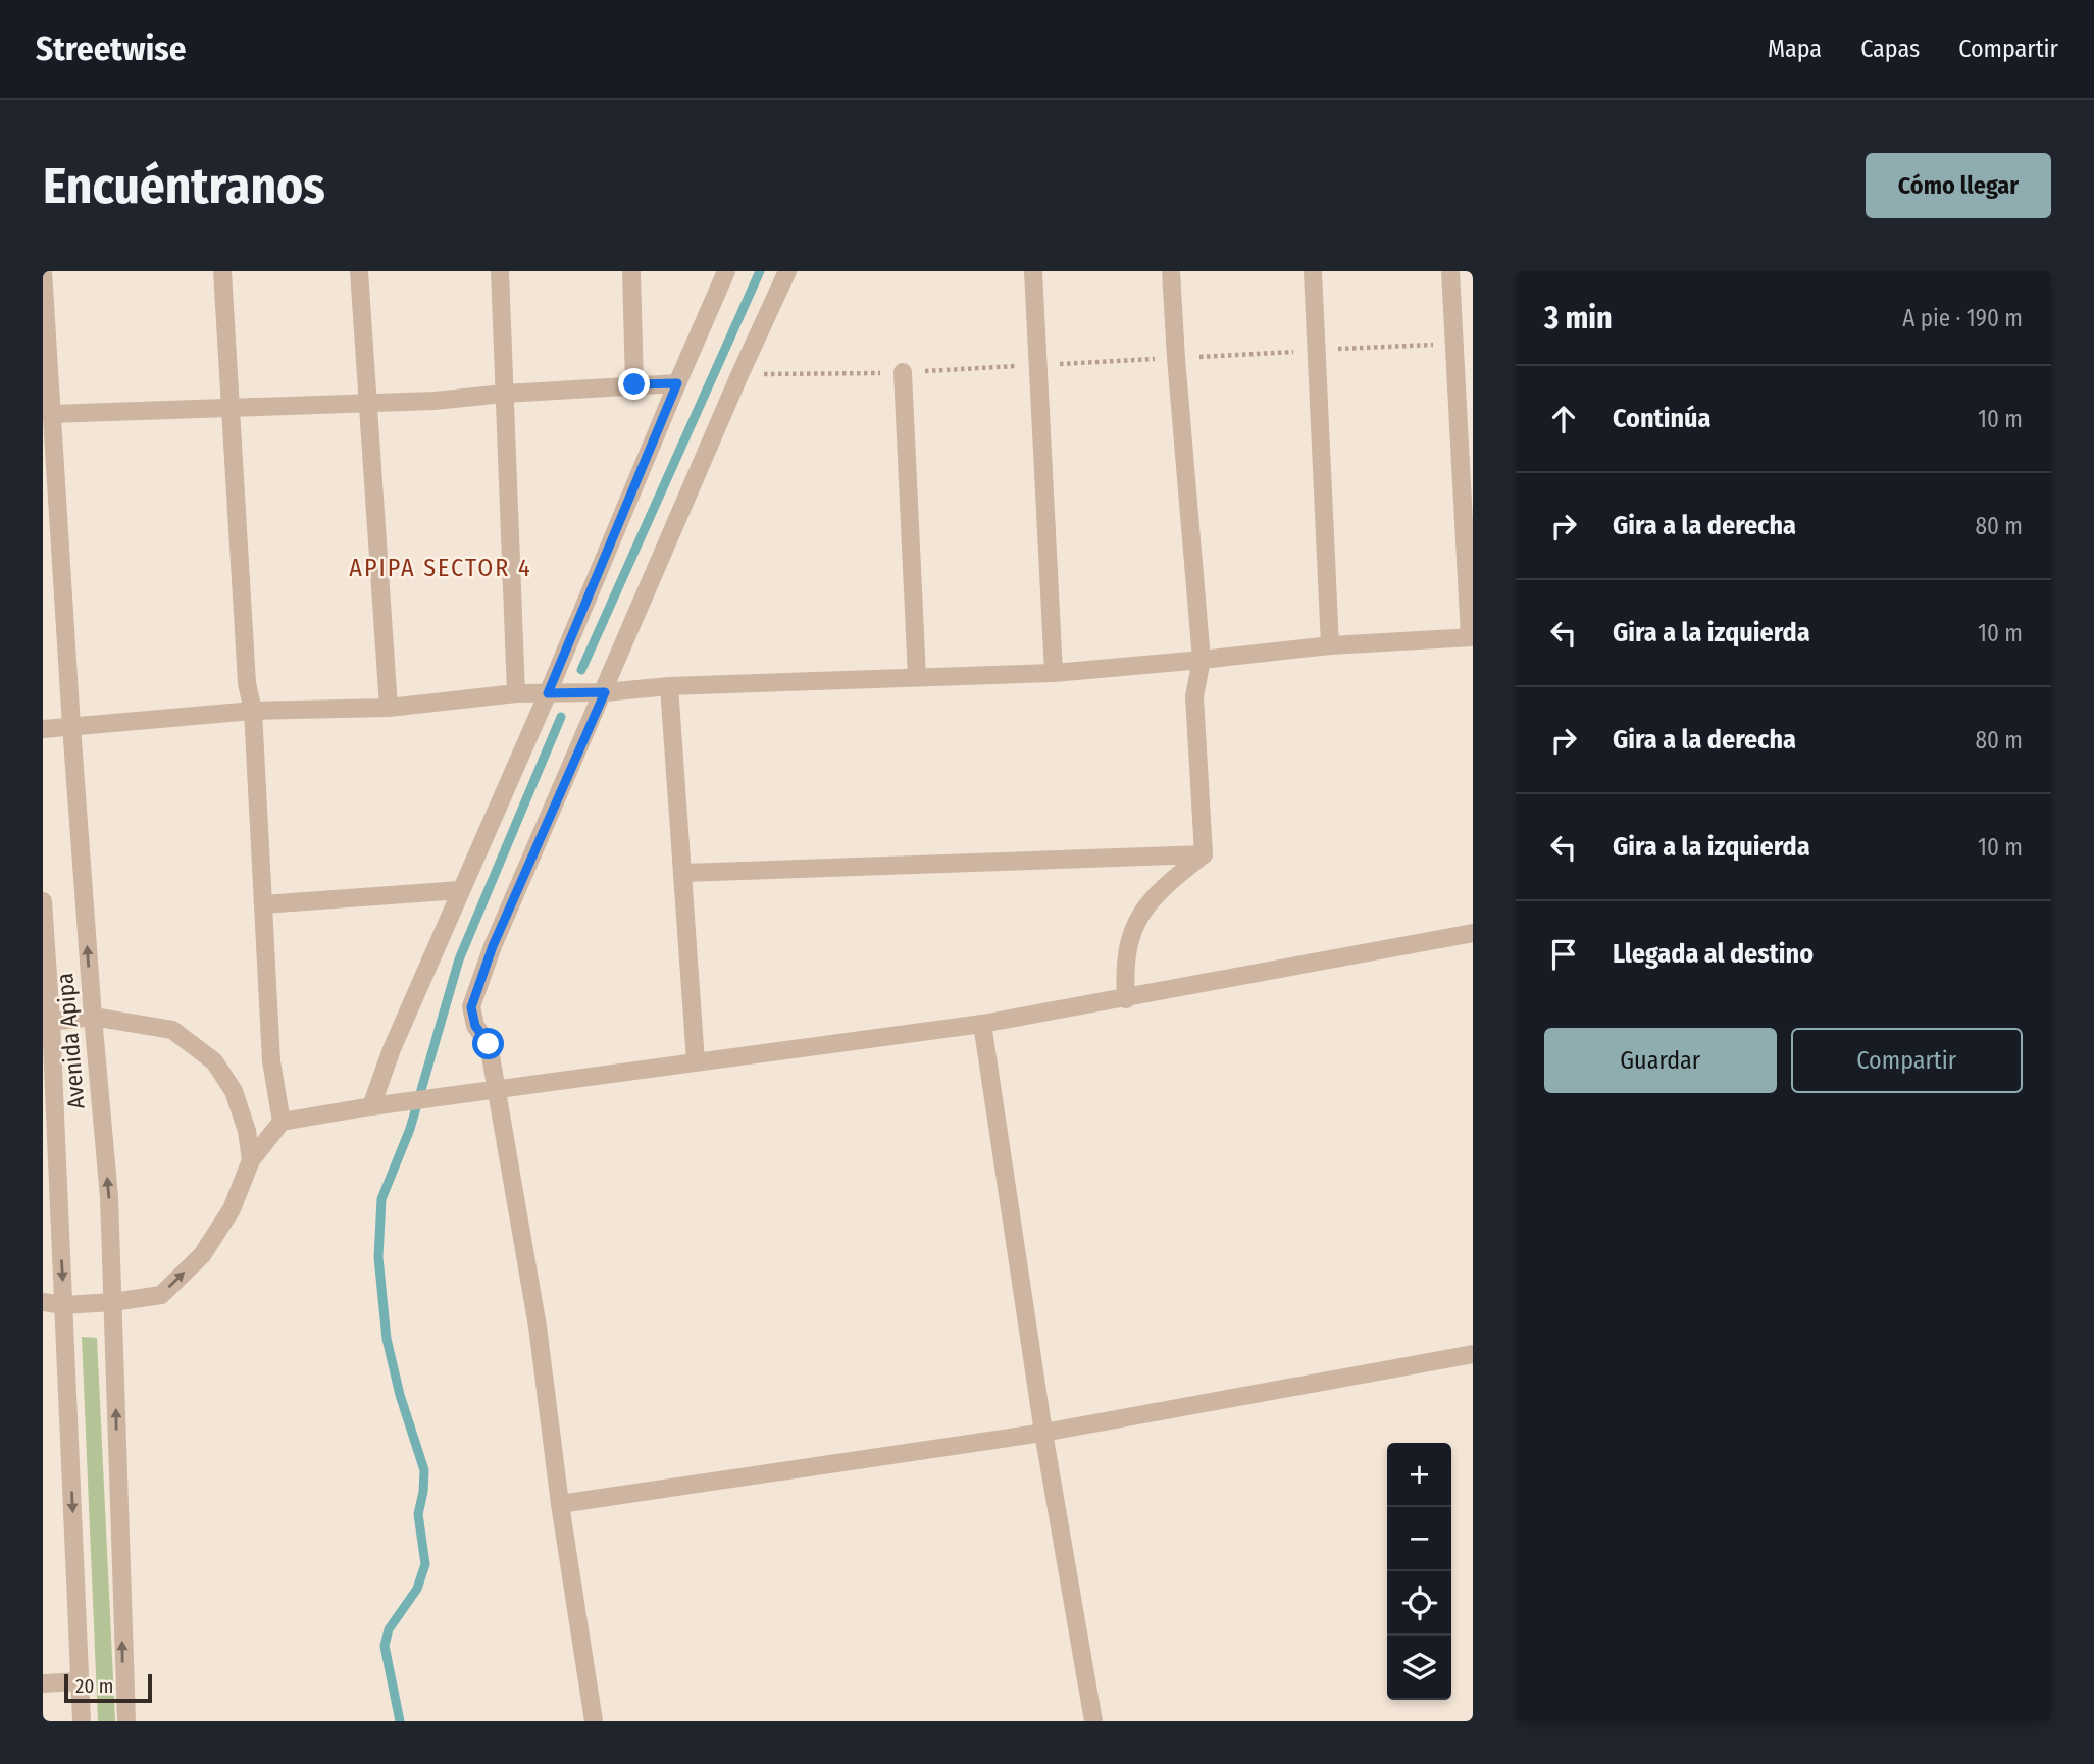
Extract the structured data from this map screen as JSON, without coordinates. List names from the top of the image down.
{
  "streets": {
    "street": ["Avenida Apipa"]
  },
  "districts": ["APIPA SECTOR 4"],
  "scale_bar": "20 m",
  "page": {
    "header": "Streetwise",
    "nav": ["Mapa", "Capas", "Compartir"],
    "buttons": [
      "Cómo llegar",
      ["Guardar", "Compartir"]
    ],
    "title": "Encuéntranos",
    "heading": ["3 min", "A pie · 190 m"],
    "list": [
      ["Continúa", "10 m"],
      ["Gira a la derecha", "80 m"],
      ["Gira a la izquierda", "10 m"],
      ["Gira a la derecha", "80 m"],
      ["Gira a la izquierda", "10 m"],
      "Llegada al destino"
    ],
    "map_buttons": ["+", "−"],
    "scale": "20 m"
  }
}
